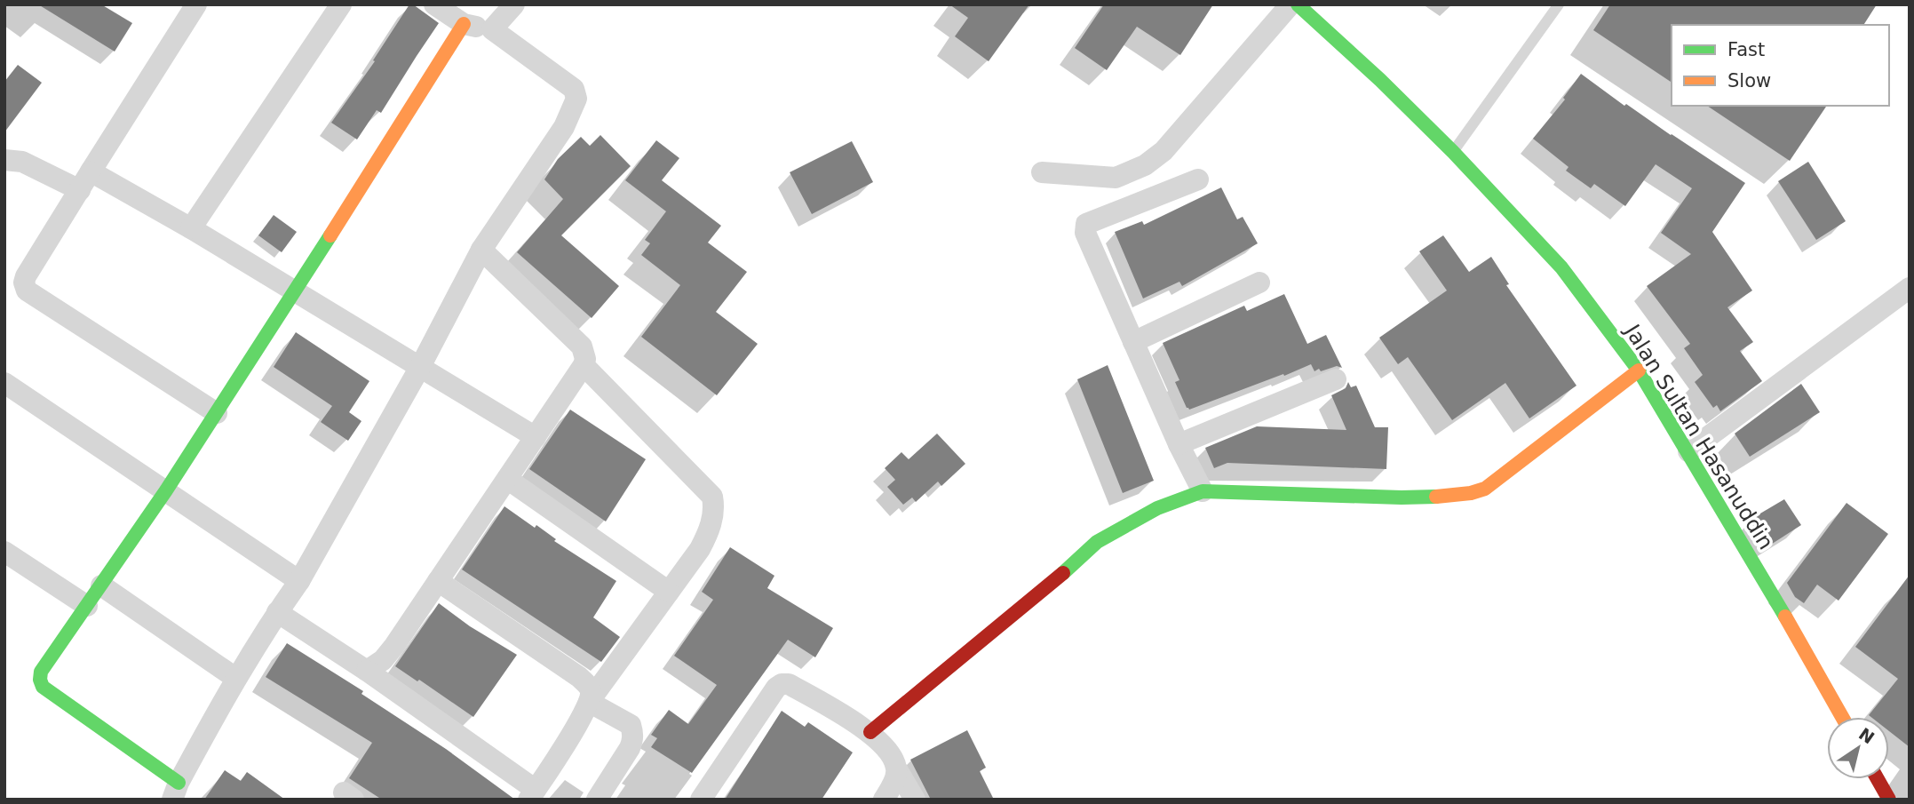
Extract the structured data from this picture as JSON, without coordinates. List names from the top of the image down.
{
  "streets": {
    "street": ["Jalan Sultan Hasanuddin"]
  },
  "legend": ["Fast", "Slow"],
  "north": "top right"
}
